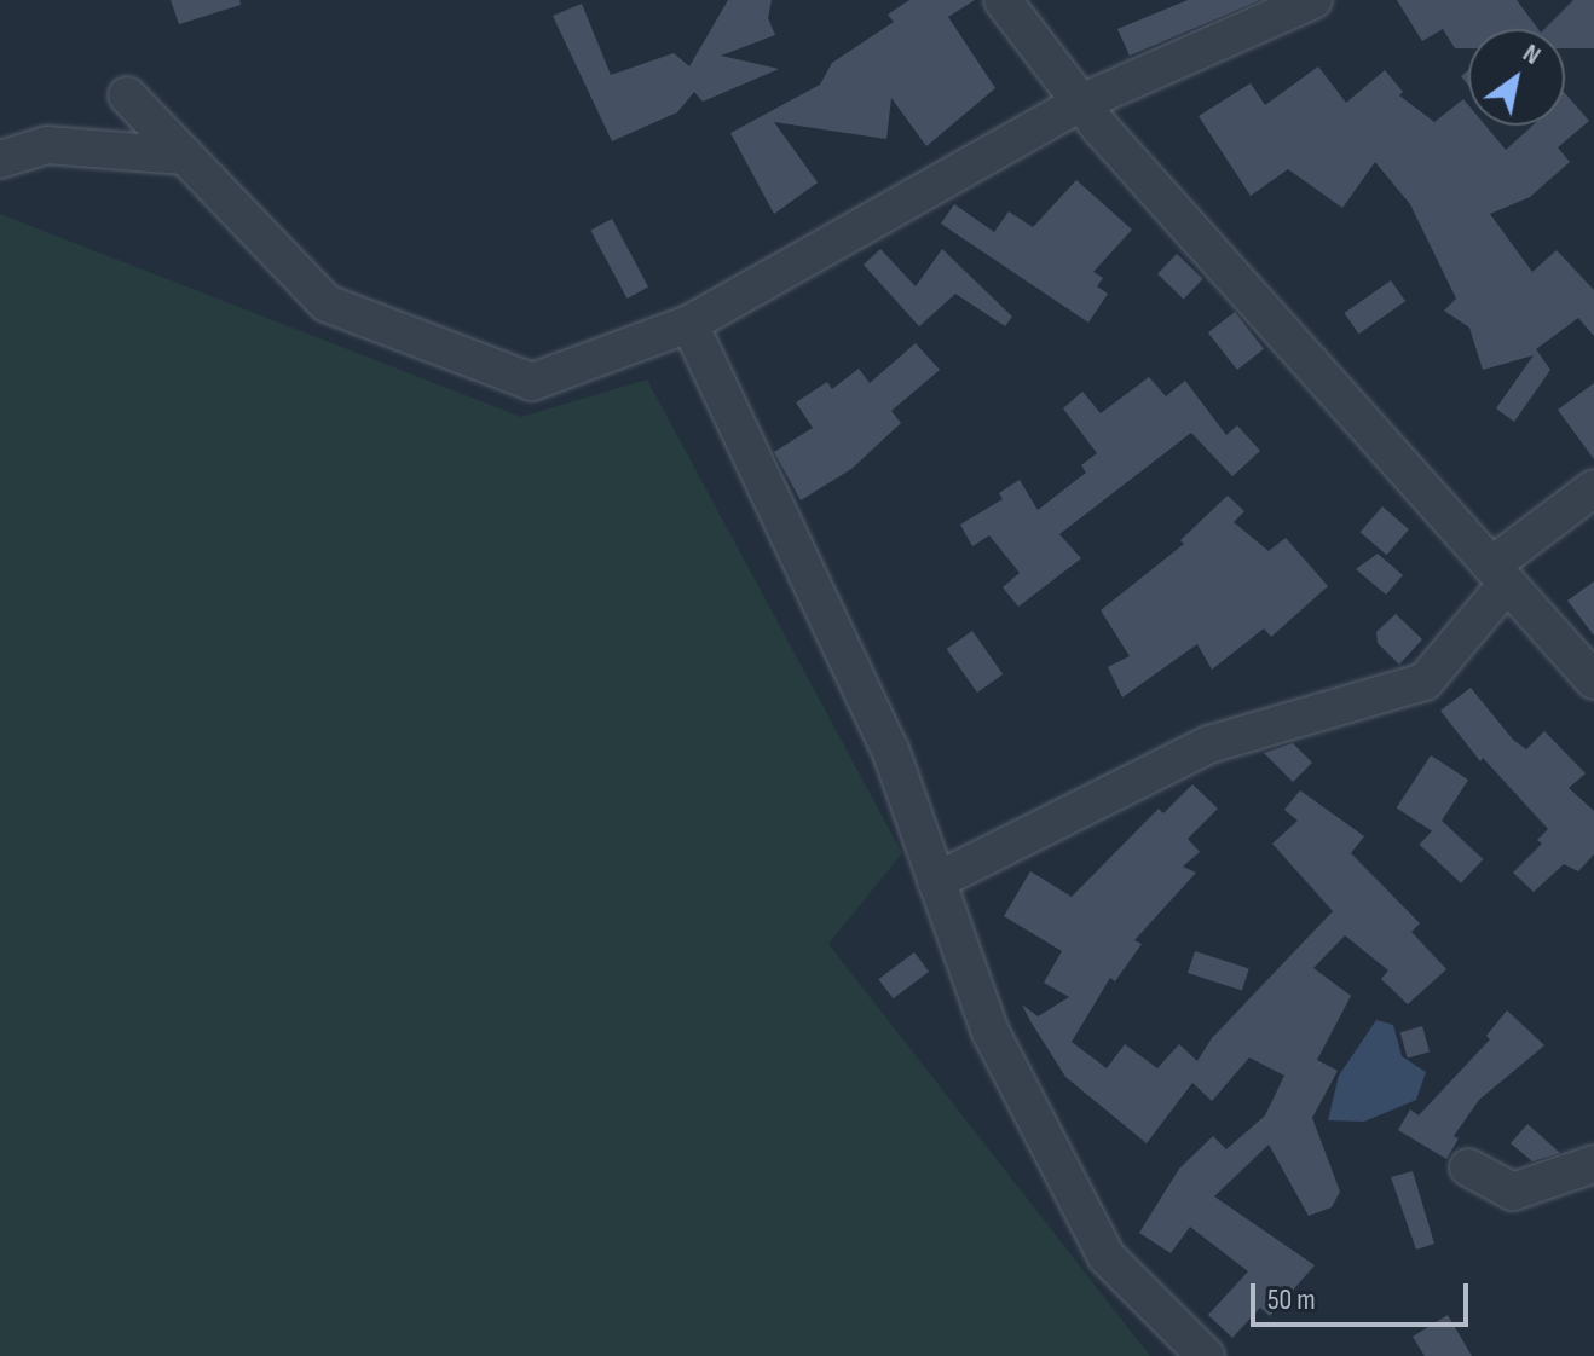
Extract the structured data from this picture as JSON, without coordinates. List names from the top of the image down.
{
  "scale_bar": "50 m",
  "north": "top right"
}
